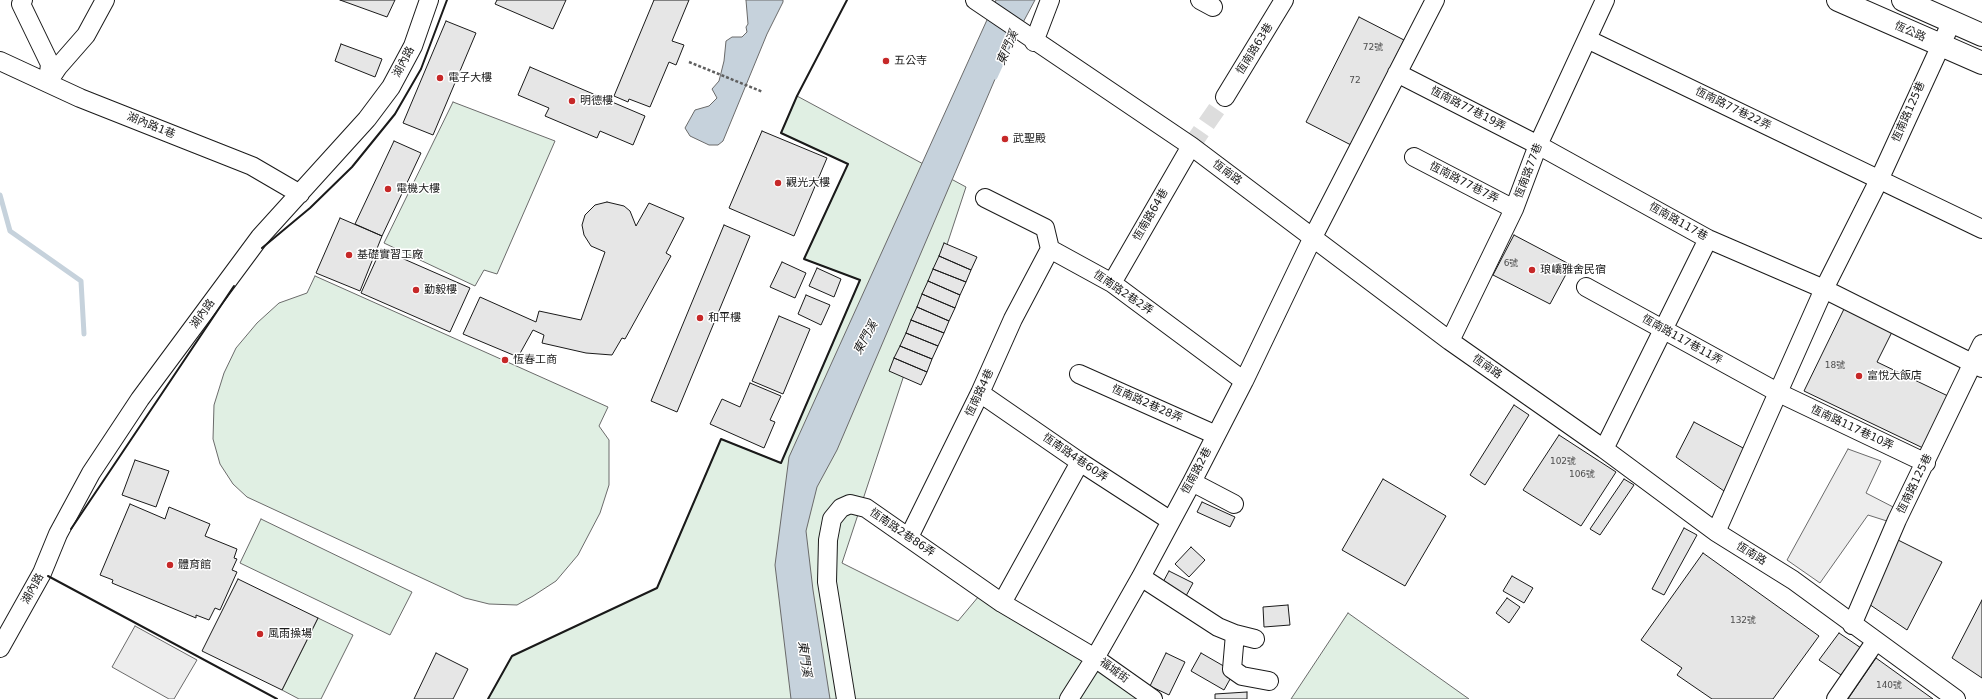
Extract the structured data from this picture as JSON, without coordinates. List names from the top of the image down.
{
  "streets": {
    "main road": ["恆公路"],
    "street": [
      "恆南路63巷",
      "湖內路",
      "恆南路77巷19弄",
      "恆南路77巷22弄",
      "恆南路125巷",
      "湖內路1巷",
      "恆南路77巷",
      "恆南路",
      "恆南路77巷7弄",
      "恆南路64巷",
      "恆南路117巷",
      "恆南路2巷2弄",
      "恆南路117巷11弄",
      "恆南路4巷",
      "恆南路2巷28弄",
      "恆南路117巷10弄",
      "恆南路4巷60弄",
      "恆南路2巷",
      "恆南路2巷86弄",
      "福城街"
    ]
  },
  "crossings": [
    ["恆公路", "恆南路125巷"],
    ["湖內路", "湖內路1巷"],
    ["恆南路77巷19弄", "恆南路77巷"],
    ["恆南路77巷19弄", "恆南路117巷"],
    ["恆南路77巷19弄", "恆南路2巷"],
    ["恆南路77巷22弄", "恆南路125巷"],
    ["恆南路77巷22弄", "恆南路77巷"],
    ["恆南路125巷", "恆南路"],
    ["恆南路125巷", "恆南路117巷"],
    ["恆南路125巷", "恆南路117巷10弄"],
    ["恆南路77巷", "恆南路"],
    ["恆南路77巷", "恆南路77巷7弄"],
    ["恆南路77巷", "恆南路117巷"],
    ["恆南路", "恆南路64巷"],
    ["恆南路", "恆南路2巷"],
    ["恆南路64巷", "恆南路2巷2弄"],
    ["恆南路2巷2弄", "恆南路4巷"],
    ["恆南路2巷2弄", "恆南路2巷"],
    ["恆南路117巷11弄", "恆南路117巷10弄"],
    ["恆南路4巷", "恆南路4巷60弄"],
    ["恆南路4巷", "恆南路2巷86弄"],
    ["恆南路2巷28弄", "恆南路2巷"],
    ["恆南路4巷60弄", "恆南路2巷"],
    ["恆南路2巷", "恆南路2巷86弄"],
    ["恆南路2巷", "福城街"],
    ["恆南路2巷86弄", "福城街"]
  ],
  "water": ["東門溪"],
  "places": [
    "五公寺",
    "電子大樓",
    "明德樓",
    "武聖殿",
    "觀光大樓",
    "電機大樓",
    "基礎實習工廠",
    "琅嶠雅舍民宿",
    "勤毅樓",
    "和平樓",
    "恆春工商",
    "富悅大飯店",
    "體育館",
    "風雨操場"
  ],
  "house_numbers": [
    "72號",
    "72",
    "6號",
    "18號",
    "102號",
    "106號",
    "132號",
    "140號"
  ]
}
